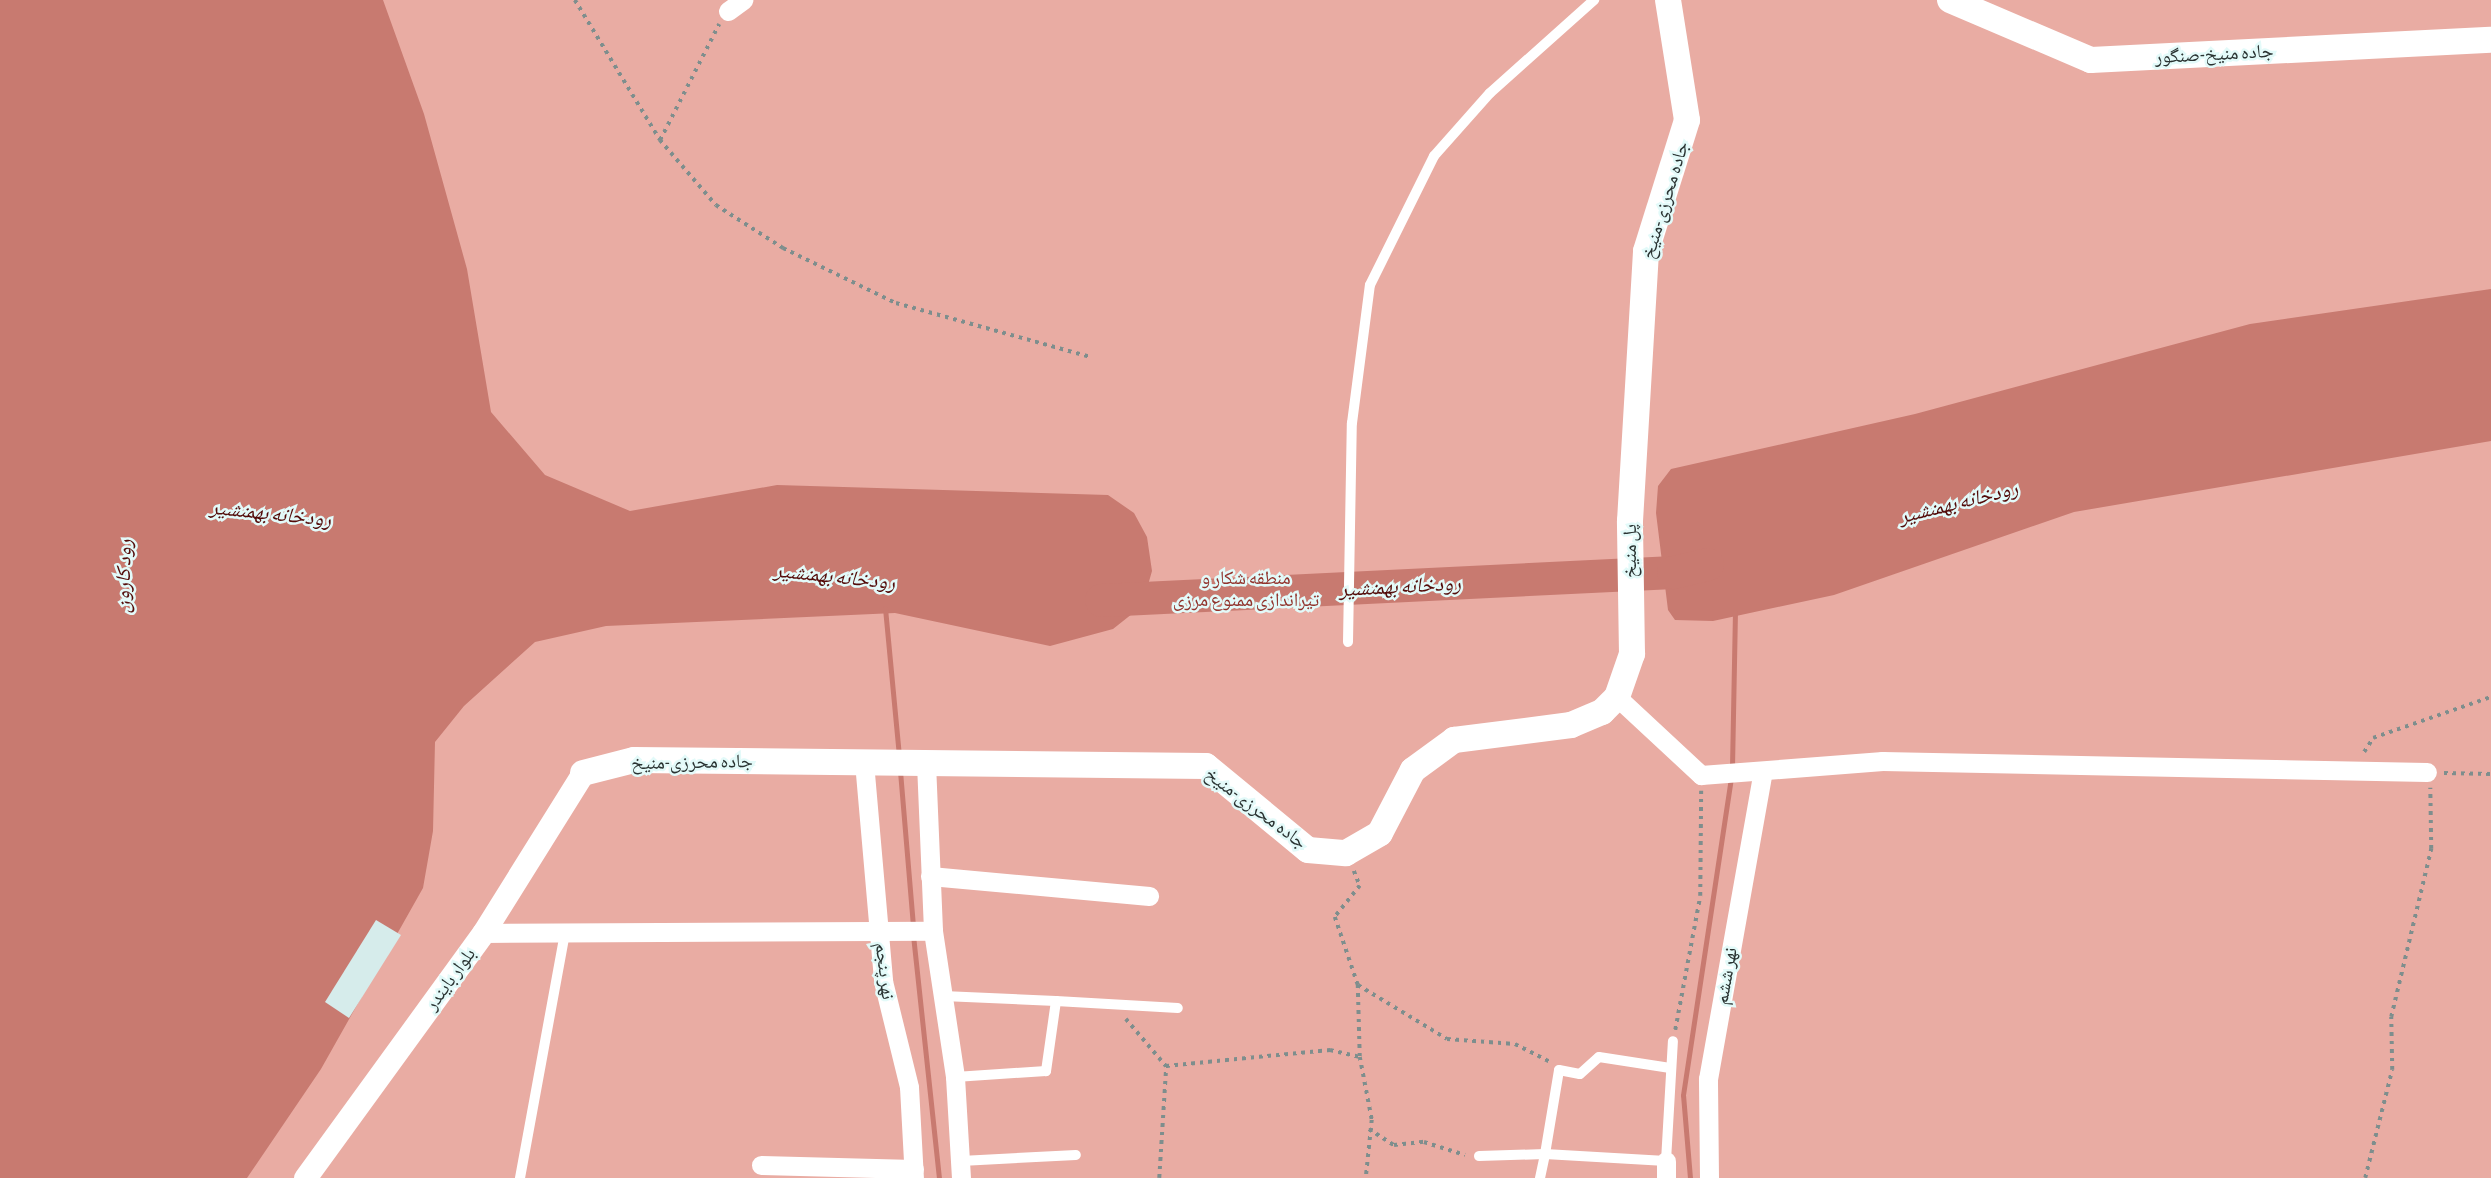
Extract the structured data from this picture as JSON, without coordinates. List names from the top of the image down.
{
  "streets": {
    "main road": ["جاده منیخ-صنگور", "جاده محرزی-منیخ", "پل منیخ"],
    "street": ["نهر پنجم", "نهر ششم", "بلوار بایندر"]
  },
  "crossings": [
    ["جاده محرزی-منیخ", "پل منیخ"],
    ["جاده محرزی-منیخ", "نهر پنجم"],
    ["جاده محرزی-منیخ", "بلوار بایندر"]
  ],
  "water": ["رودخانه بهمنشیر", "رود کارون"],
  "parks": ["منطقه شکار و تیراندازی ممنوع مرزی"]
}
